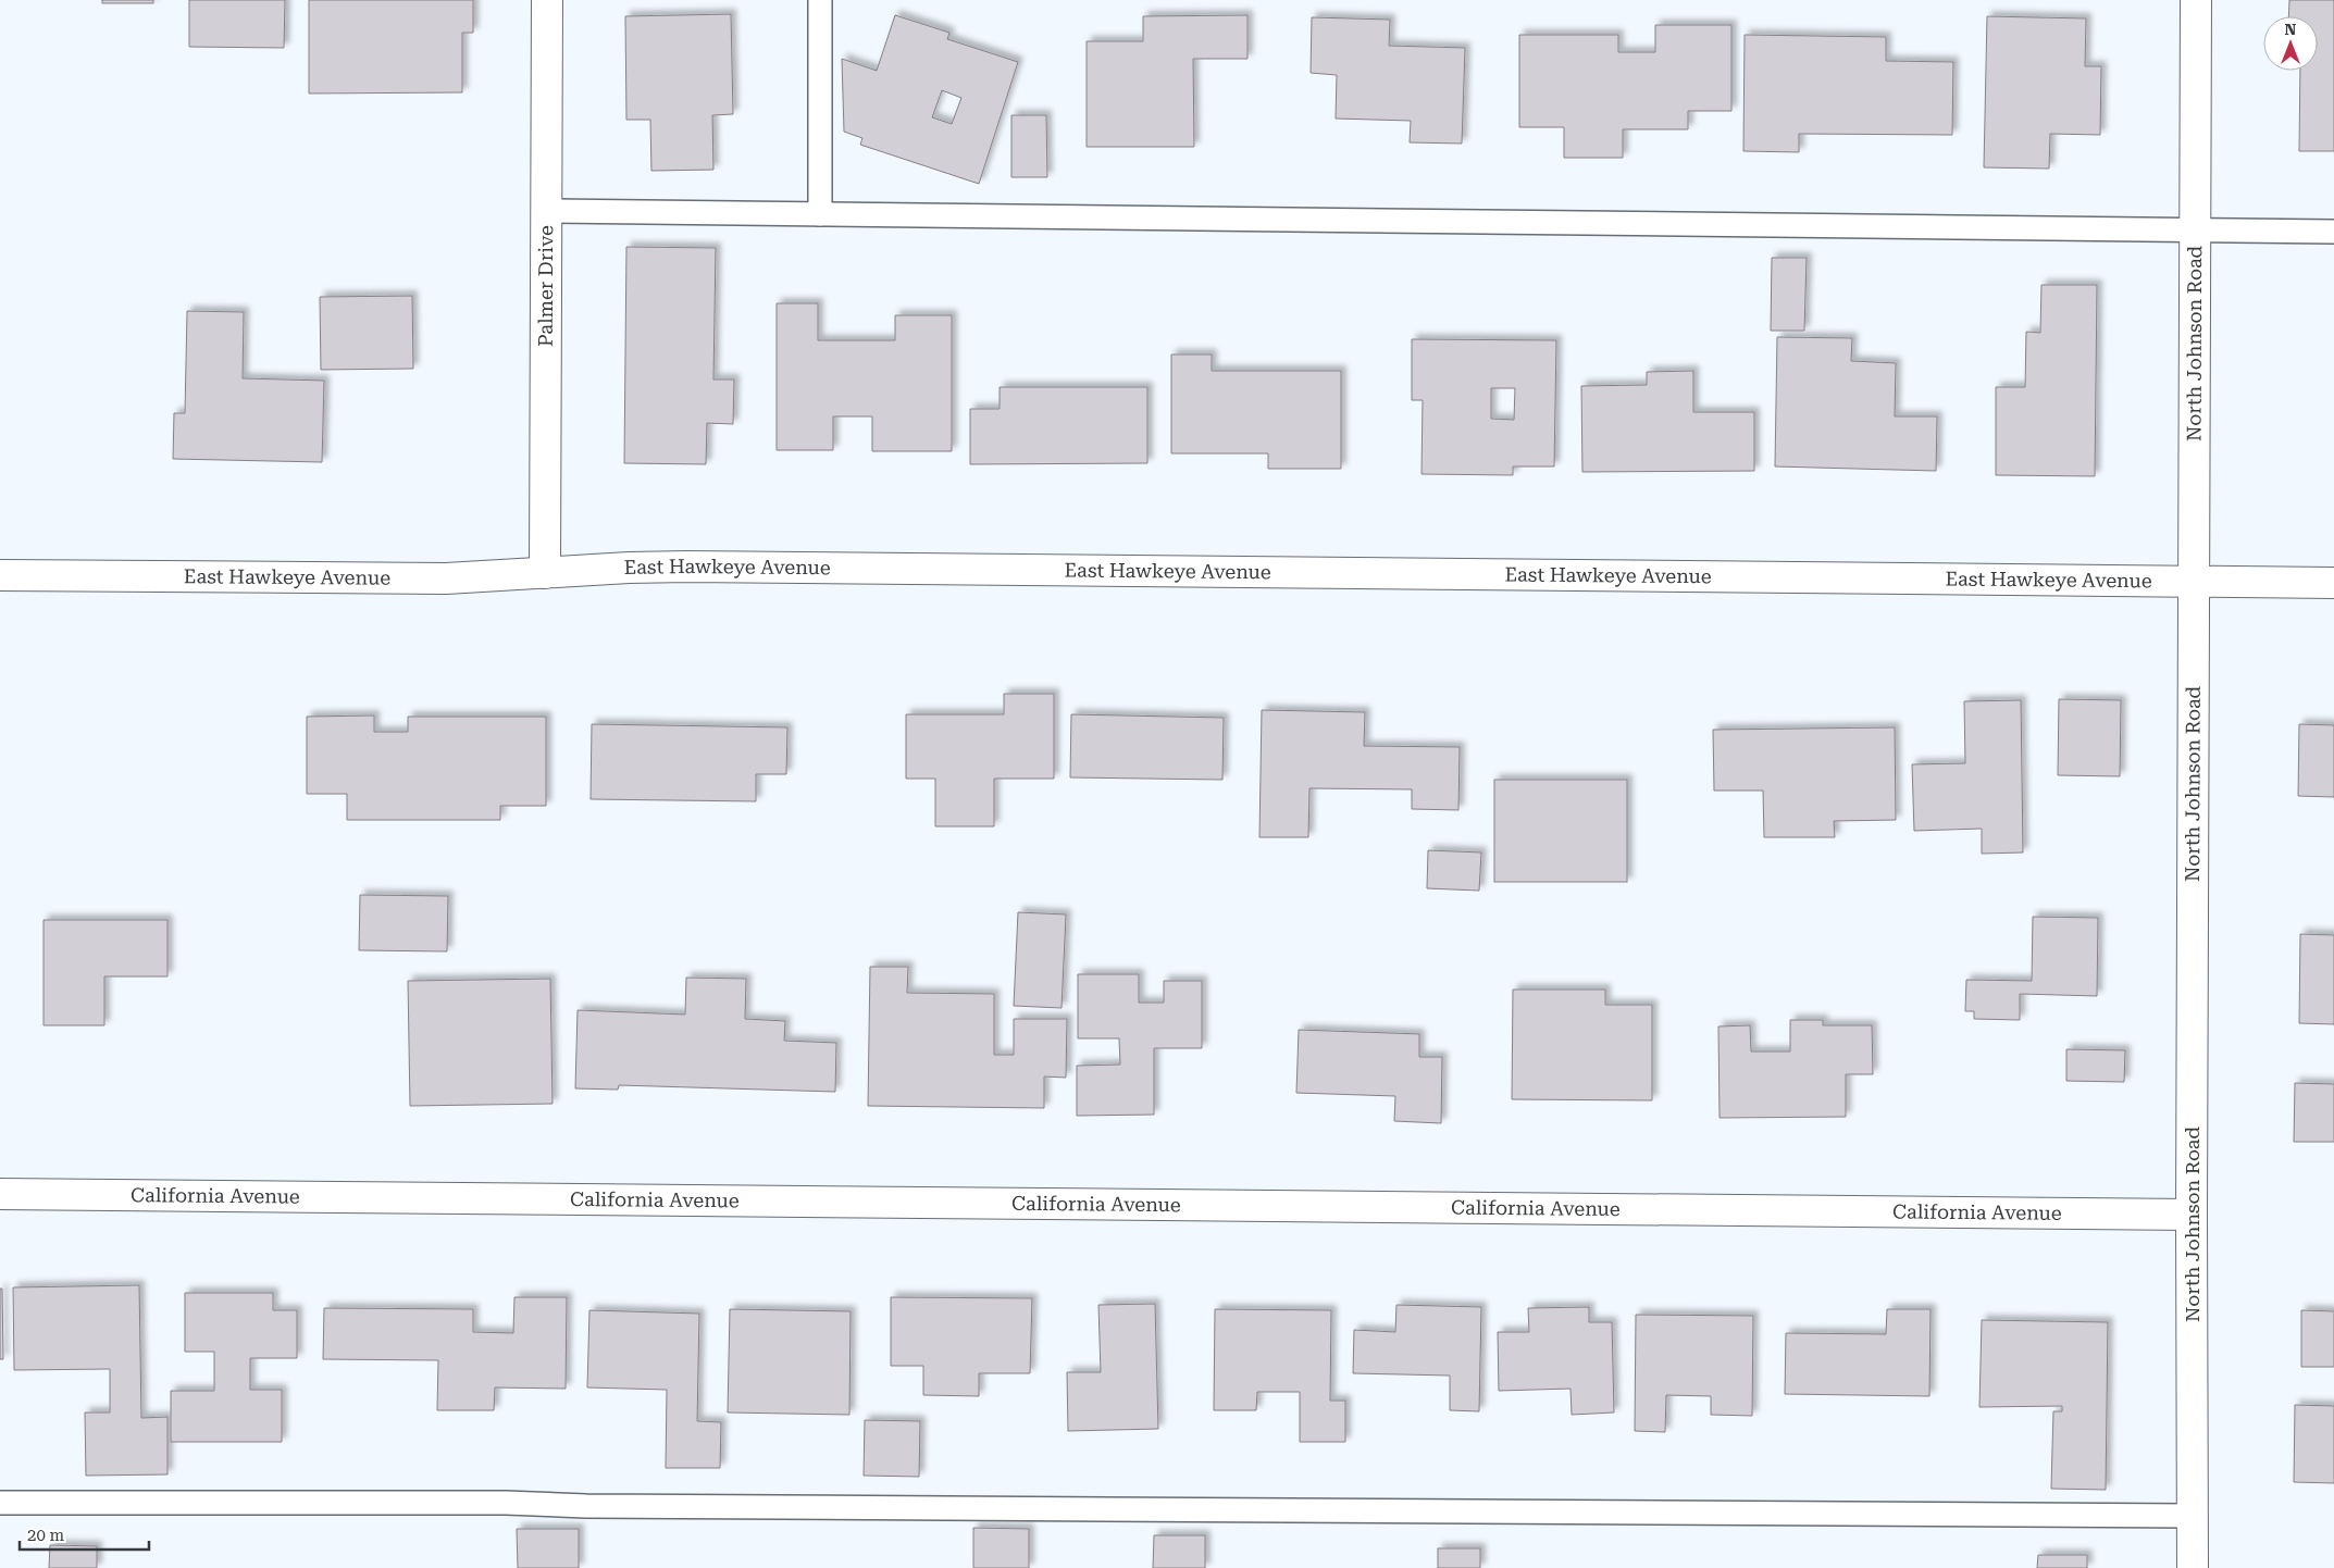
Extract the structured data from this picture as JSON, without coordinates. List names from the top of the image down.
{
  "streets": {
    "street": [
      "Palmer Drive",
      "North Johnson Road",
      "East Hawkeye Avenue",
      "California Avenue"
    ]
  },
  "crossings": [
    ["Palmer Drive", "East Hawkeye Avenue"],
    ["North Johnson Road", "East Hawkeye Avenue"],
    ["North Johnson Road", "California Avenue"]
  ],
  "scale_bar": "20 m",
  "north": "top"
}
